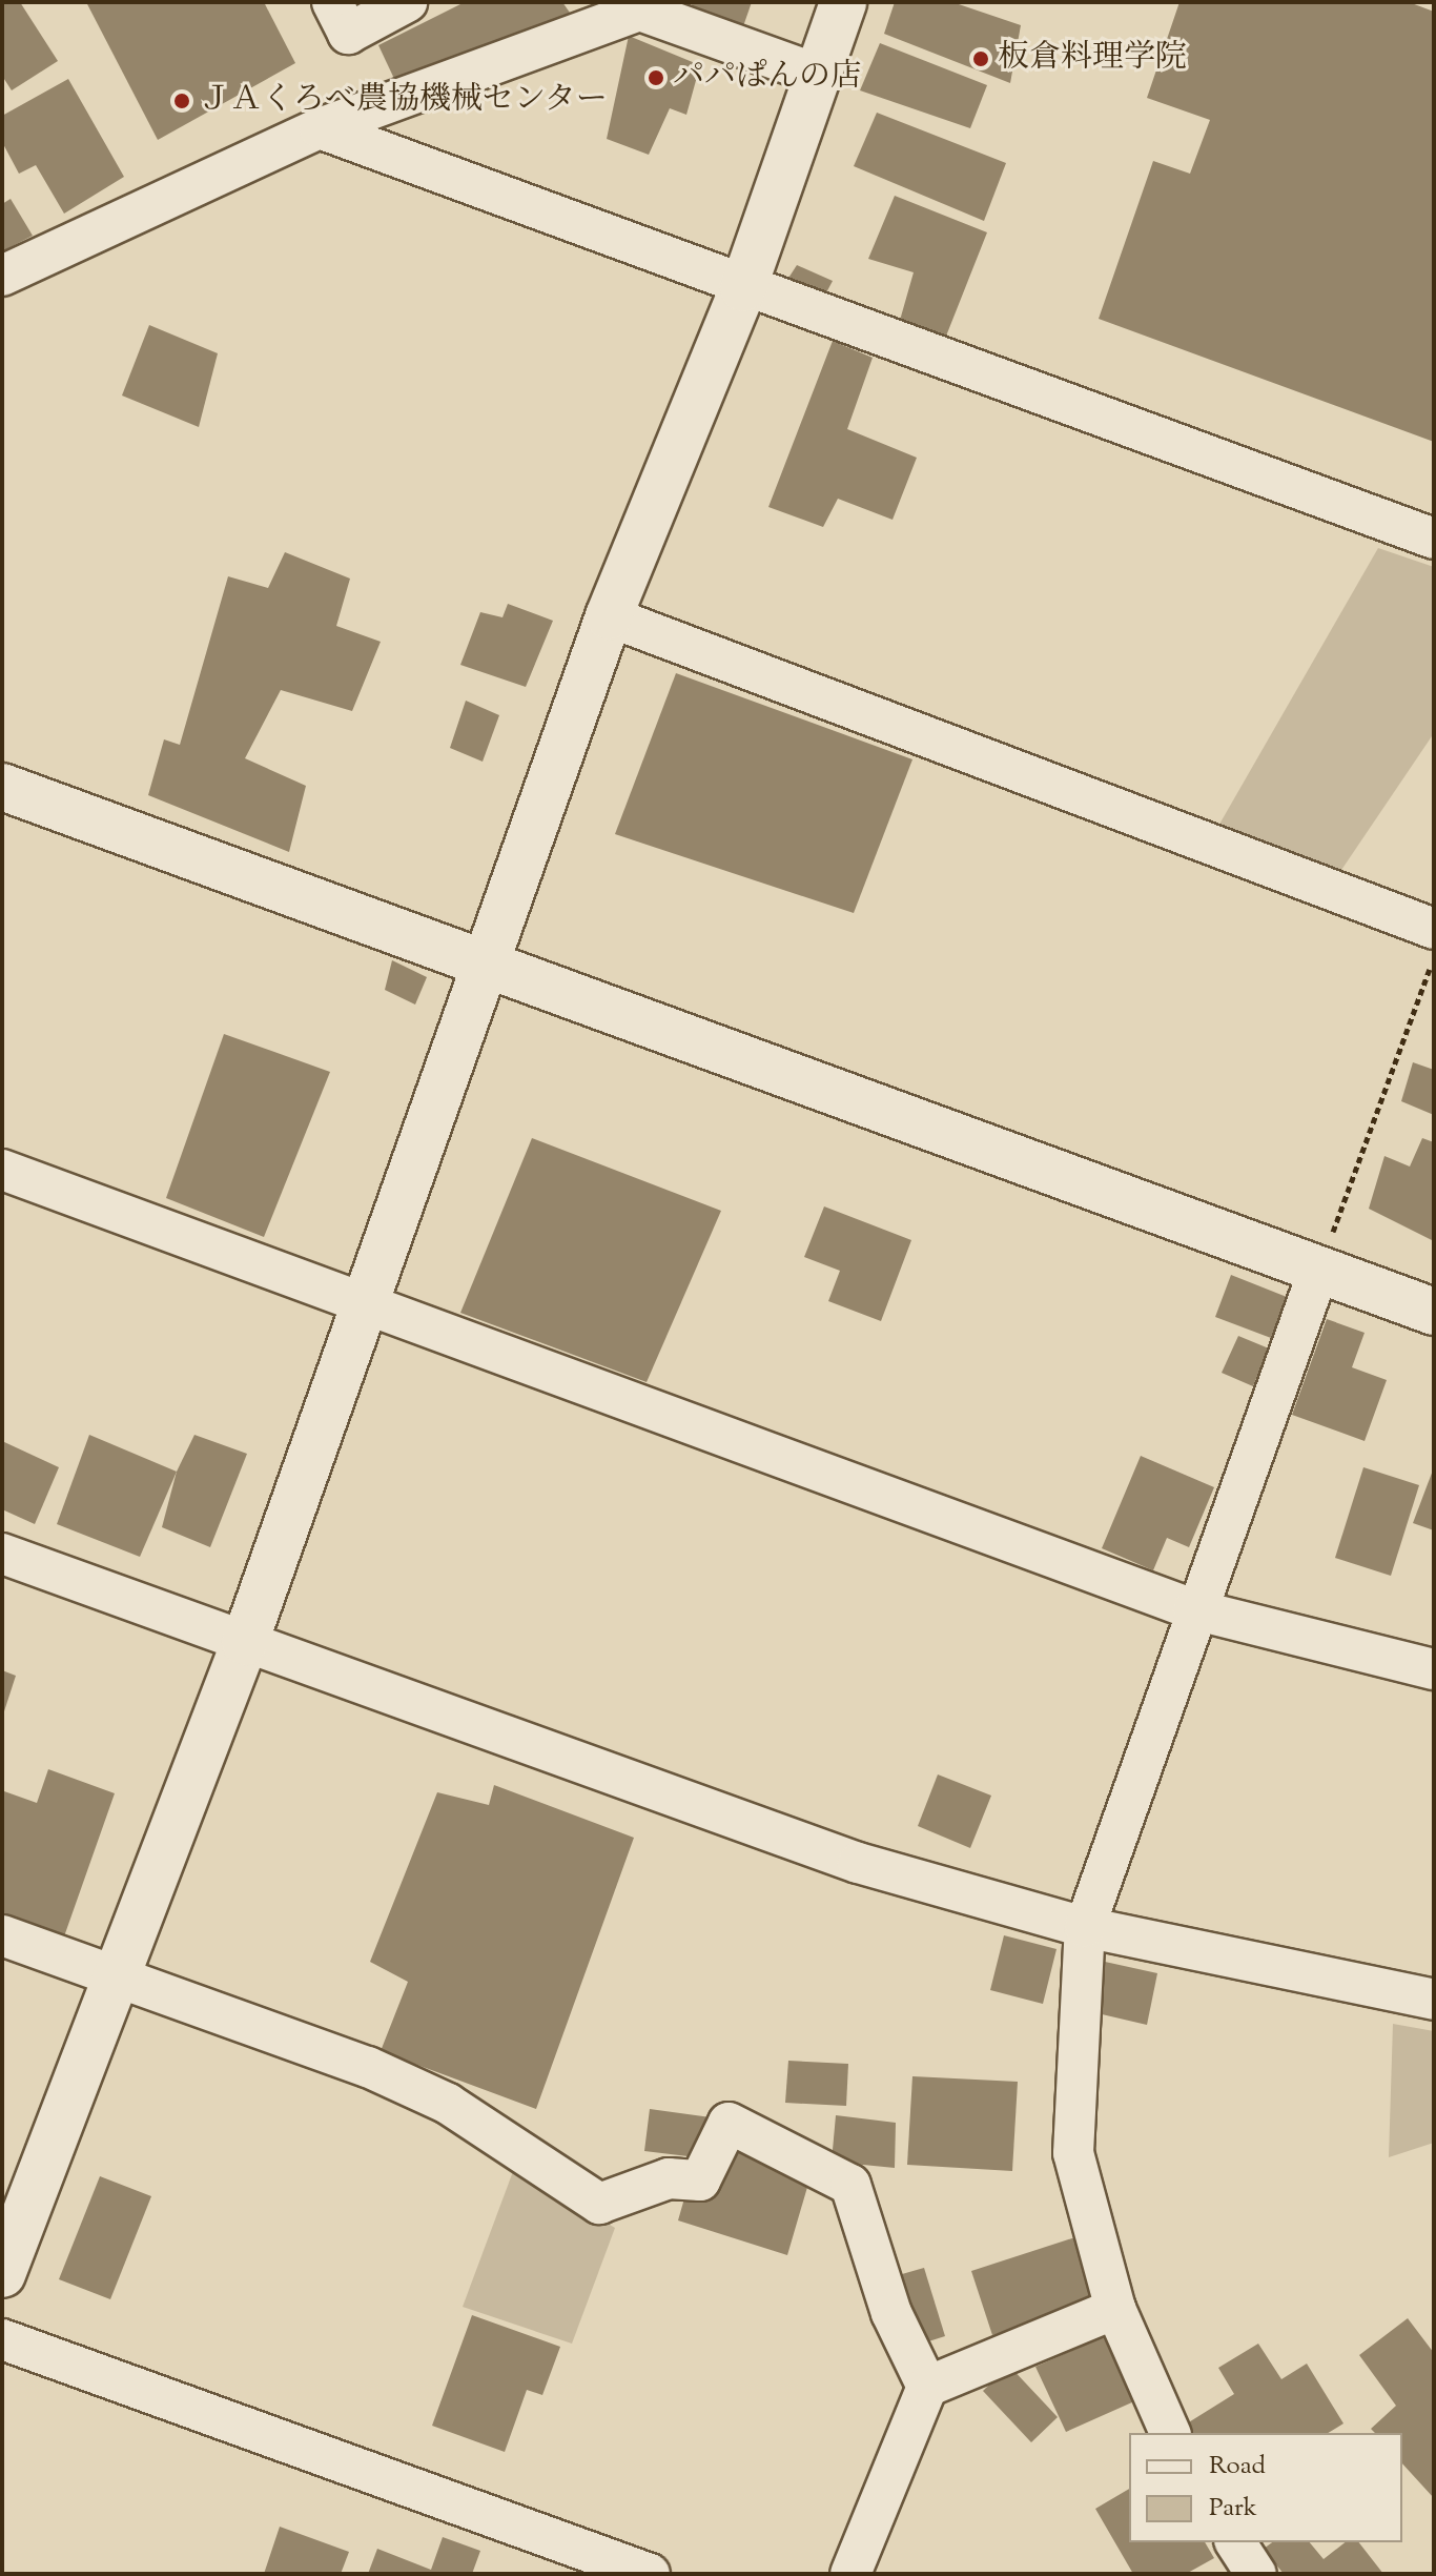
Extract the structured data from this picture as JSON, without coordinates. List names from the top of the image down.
{
  "places": ["板倉料理学院", "パパぱんの店", "ＪＡくろべ農協機械センター"],
  "legend": ["Road", "Park"]
}
